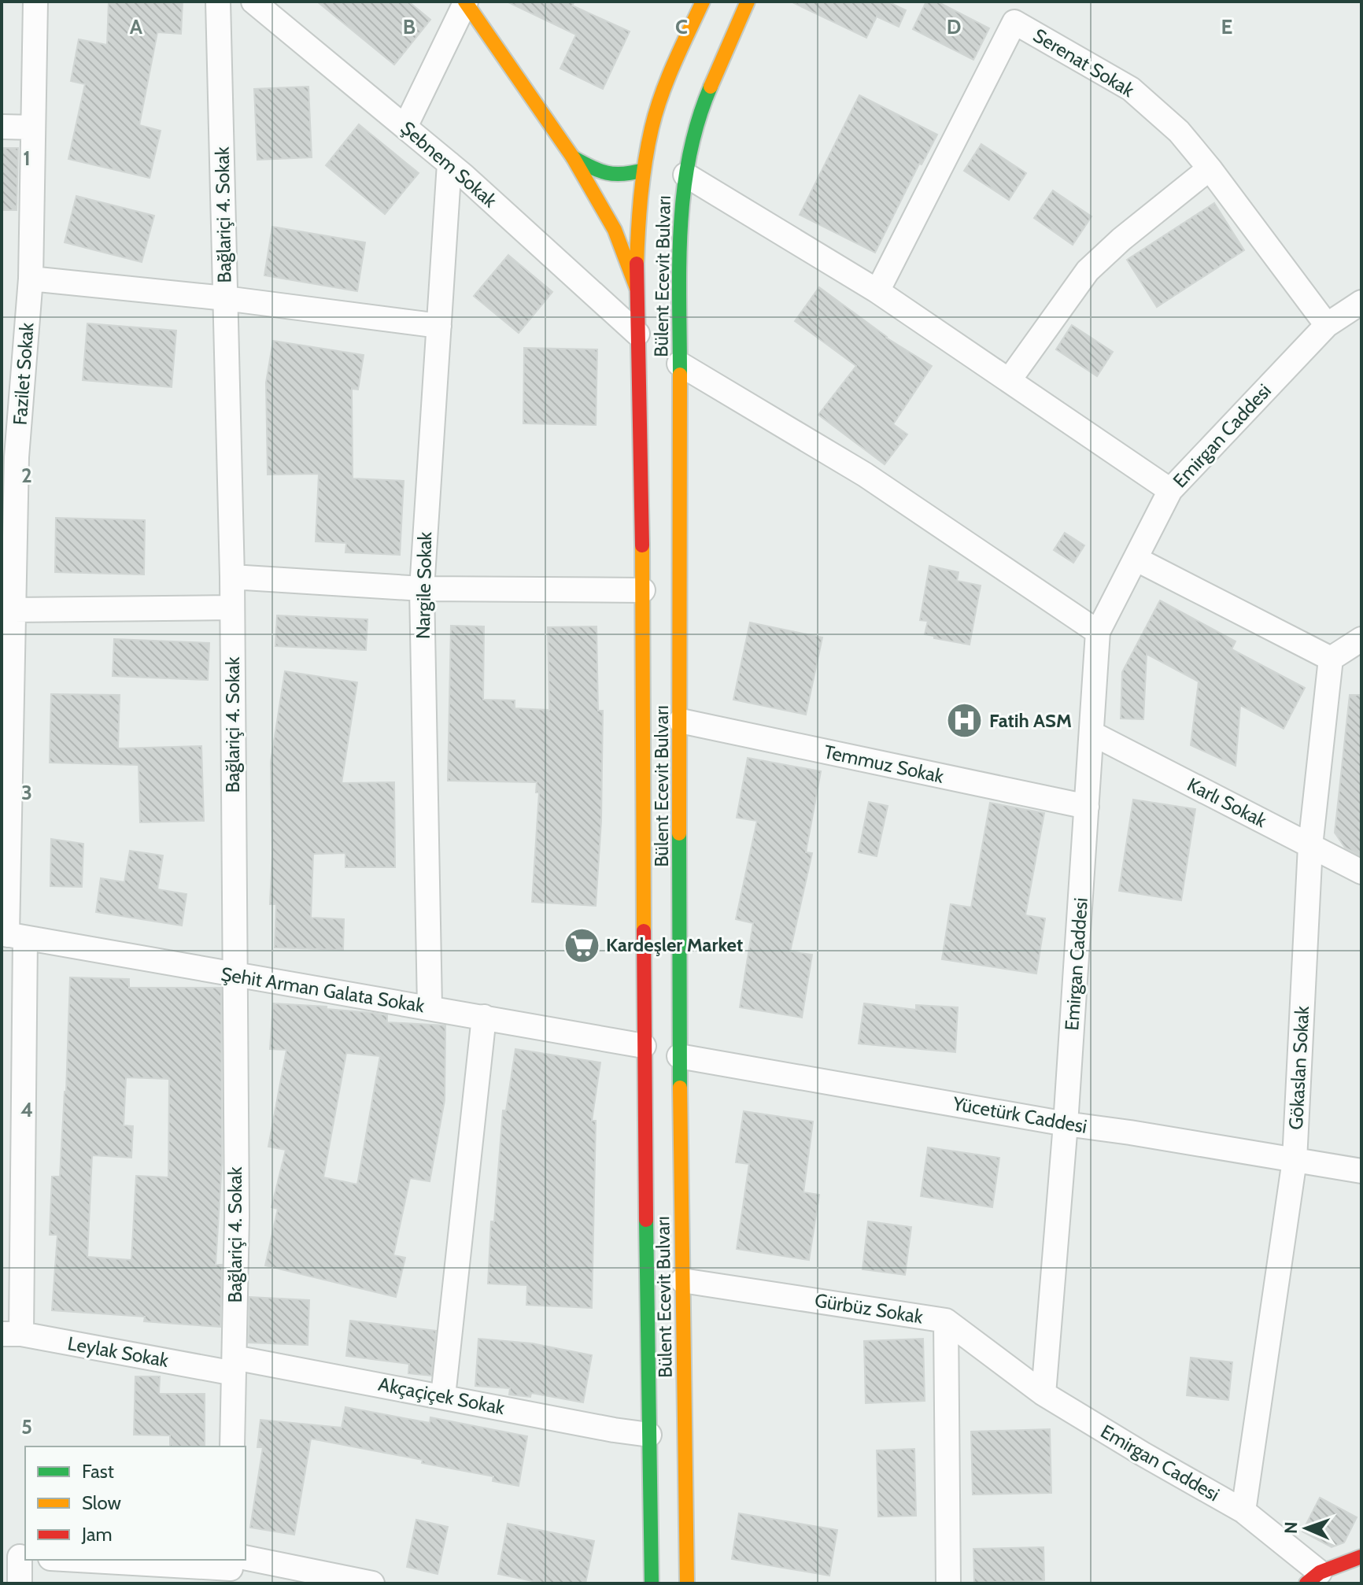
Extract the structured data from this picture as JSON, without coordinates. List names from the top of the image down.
{
  "streets": {
    "main road": ["Bülent Ecevit Bulvarı"],
    "street": [
      "Serenat Sokak",
      "Şebnem Sokak",
      "Bağlariçi 4. Sokak",
      "Fazilet Sokak",
      "Emirgan Caddesi",
      "Nargile Sokak",
      "Temmuz Sokak",
      "Karlı Sokak",
      "Şehit Arman Galata Sokak",
      "Gökaslan Sokak",
      "Yücetürk Caddesi",
      "Gürbüz Sokak",
      "Leylak Sokak",
      "Akçaçiçek Sokak"
    ]
  },
  "crossings": [
    ["Şebnem Sokak", "Bülent Ecevit Bulvarı"],
    ["Şebnem Sokak", "Nargile Sokak"],
    ["Bağlariçi 4. Sokak", "Şehit Arman Galata Sokak"],
    ["Bağlariçi 4. Sokak", "Leylak Sokak"],
    ["Bağlariçi 4. Sokak", "Akçaçiçek Sokak"],
    ["Bülent Ecevit Bulvarı", "Temmuz Sokak"],
    ["Bülent Ecevit Bulvarı", "Şehit Arman Galata Sokak"],
    ["Bülent Ecevit Bulvarı", "Yücetürk Caddesi"],
    ["Bülent Ecevit Bulvarı", "Gürbüz Sokak"],
    ["Bülent Ecevit Bulvarı", "Akçaçiçek Sokak"],
    ["Fazilet Sokak", "Şehit Arman Galata Sokak"],
    ["Fazilet Sokak", "Leylak Sokak"],
    ["Emirgan Caddesi", "Temmuz Sokak"],
    ["Emirgan Caddesi", "Karlı Sokak"],
    ["Emirgan Caddesi", "Gökaslan Sokak"],
    ["Emirgan Caddesi", "Yücetürk Caddesi"],
    ["Nargile Sokak", "Şehit Arman Galata Sokak"],
    ["Karlı Sokak", "Gökaslan Sokak"],
    ["Gökaslan Sokak", "Yücetürk Caddesi"],
    ["Leylak Sokak", "Akçaçiçek Sokak"]
  ],
  "places": {
    "hospital": ["Fatih ASM"],
    "supermarket": ["Kardeşler Market"]
  },
  "legend": ["Fast", "Slow", "Jam"],
  "north": "left",
  "grid": {
    "columns": [
      "A",
      "B",
      "C",
      "D",
      "E"
    ],
    "rows": [
      "1",
      "2",
      "3",
      "4",
      "5"
    ]
  }
}
